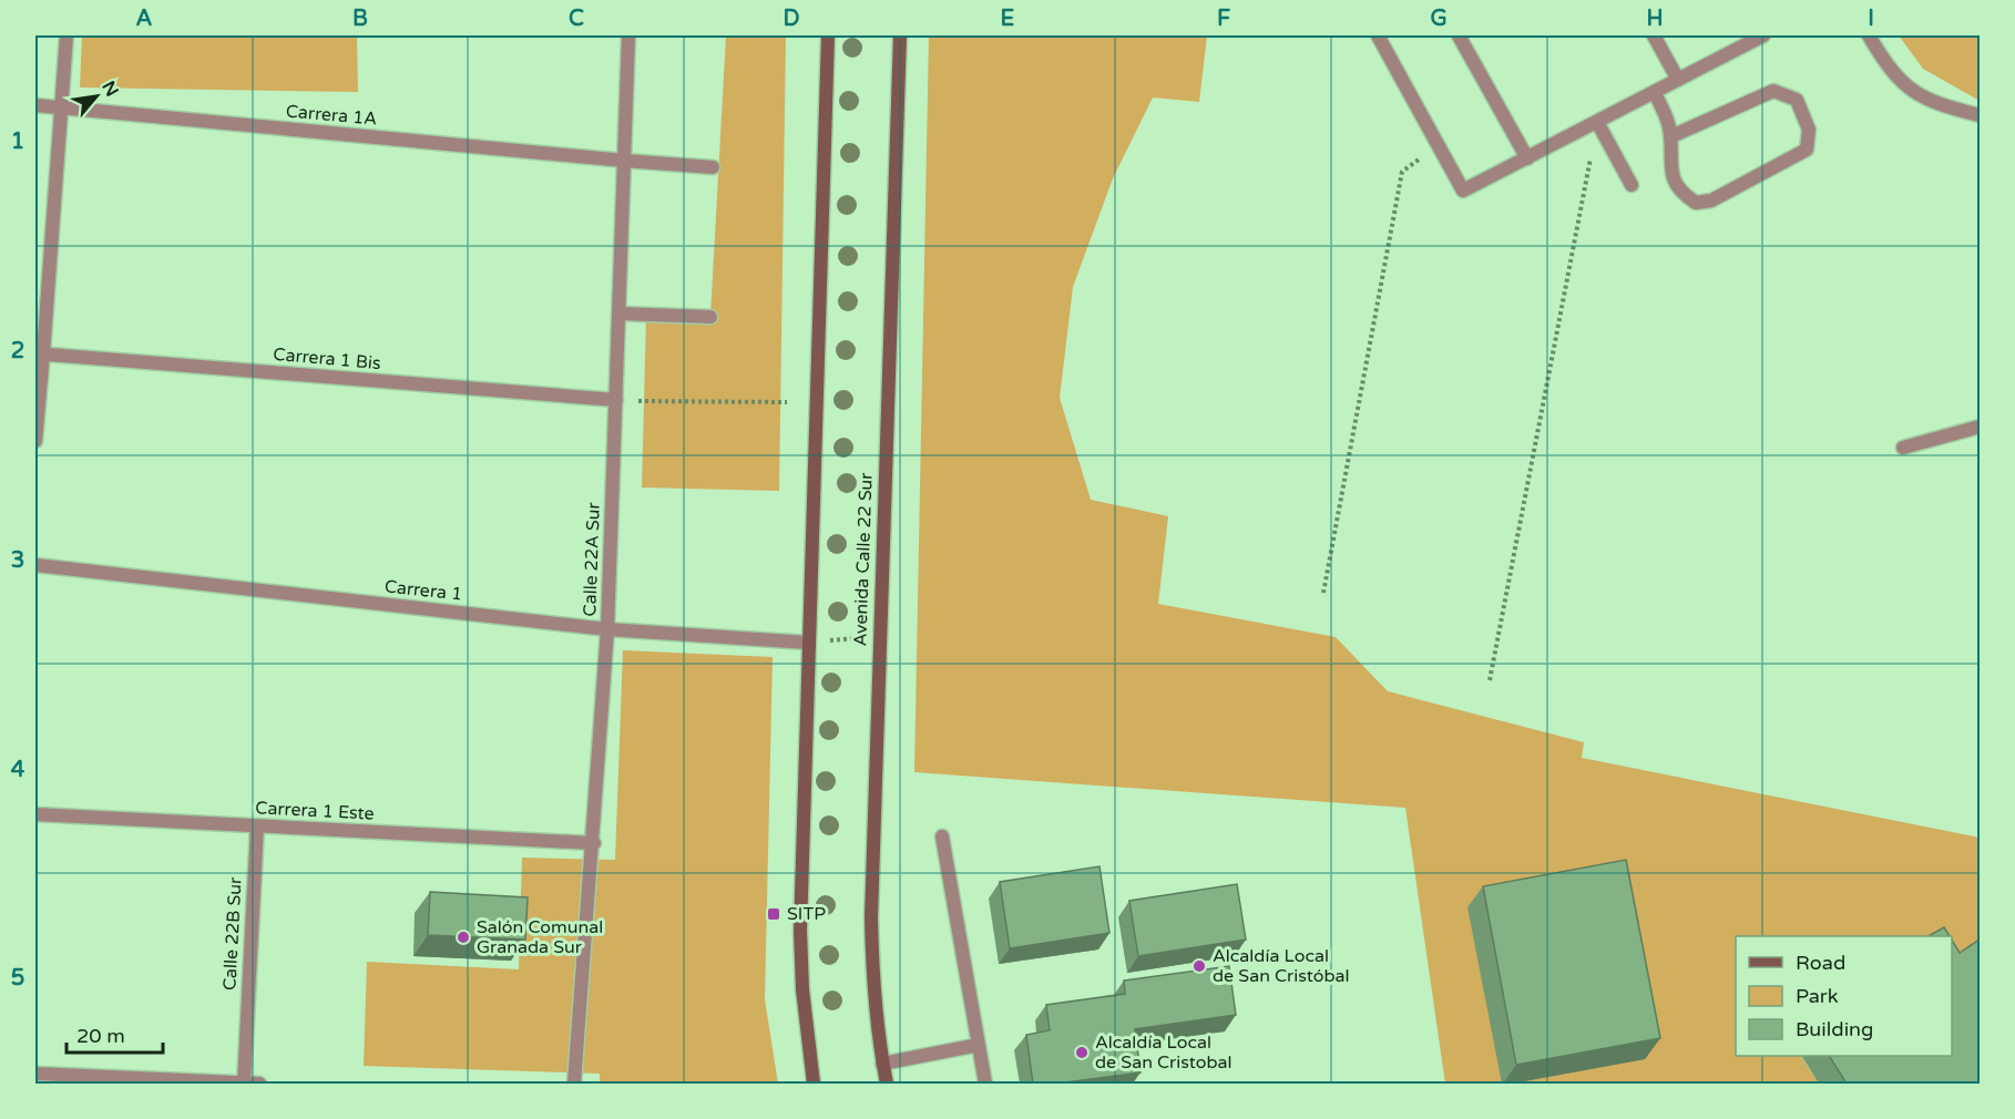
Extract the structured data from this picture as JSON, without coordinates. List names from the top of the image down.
{
  "streets": {
    "main road": ["Avenida Calle 22 Sur"],
    "street": [
      "Carrera 1A",
      "Carrera 1 Bis",
      "Calle 22A Sur",
      "Carrera 1",
      "Carrera 1 Este",
      "Calle 22B Sur"
    ]
  },
  "crossings": [
    ["Carrera 1A", "Calle 22A Sur"],
    ["Carrera 1 Bis", "Calle 22A Sur"],
    ["Calle 22A Sur", "Carrera 1"],
    ["Calle 22A Sur", "Carrera 1 Este"],
    ["Carrera 1 Este", "Calle 22B Sur"]
  ],
  "places": {
    "transit": ["SITP"],
    "other": ["Salón Comunal Granada Sur", "Alcaldía Local de San Cristóbal", "Alcaldía Local de San Cristobal"]
  },
  "legend": ["Road", "Park", "Building"],
  "scale_bar": "20 m",
  "north": "top right",
  "grid": {
    "columns": [
      "A",
      "B",
      "C",
      "D",
      "E",
      "F",
      "G",
      "H",
      "I"
    ],
    "rows": [
      "1",
      "2",
      "3",
      "4",
      "5"
    ]
  }
}
